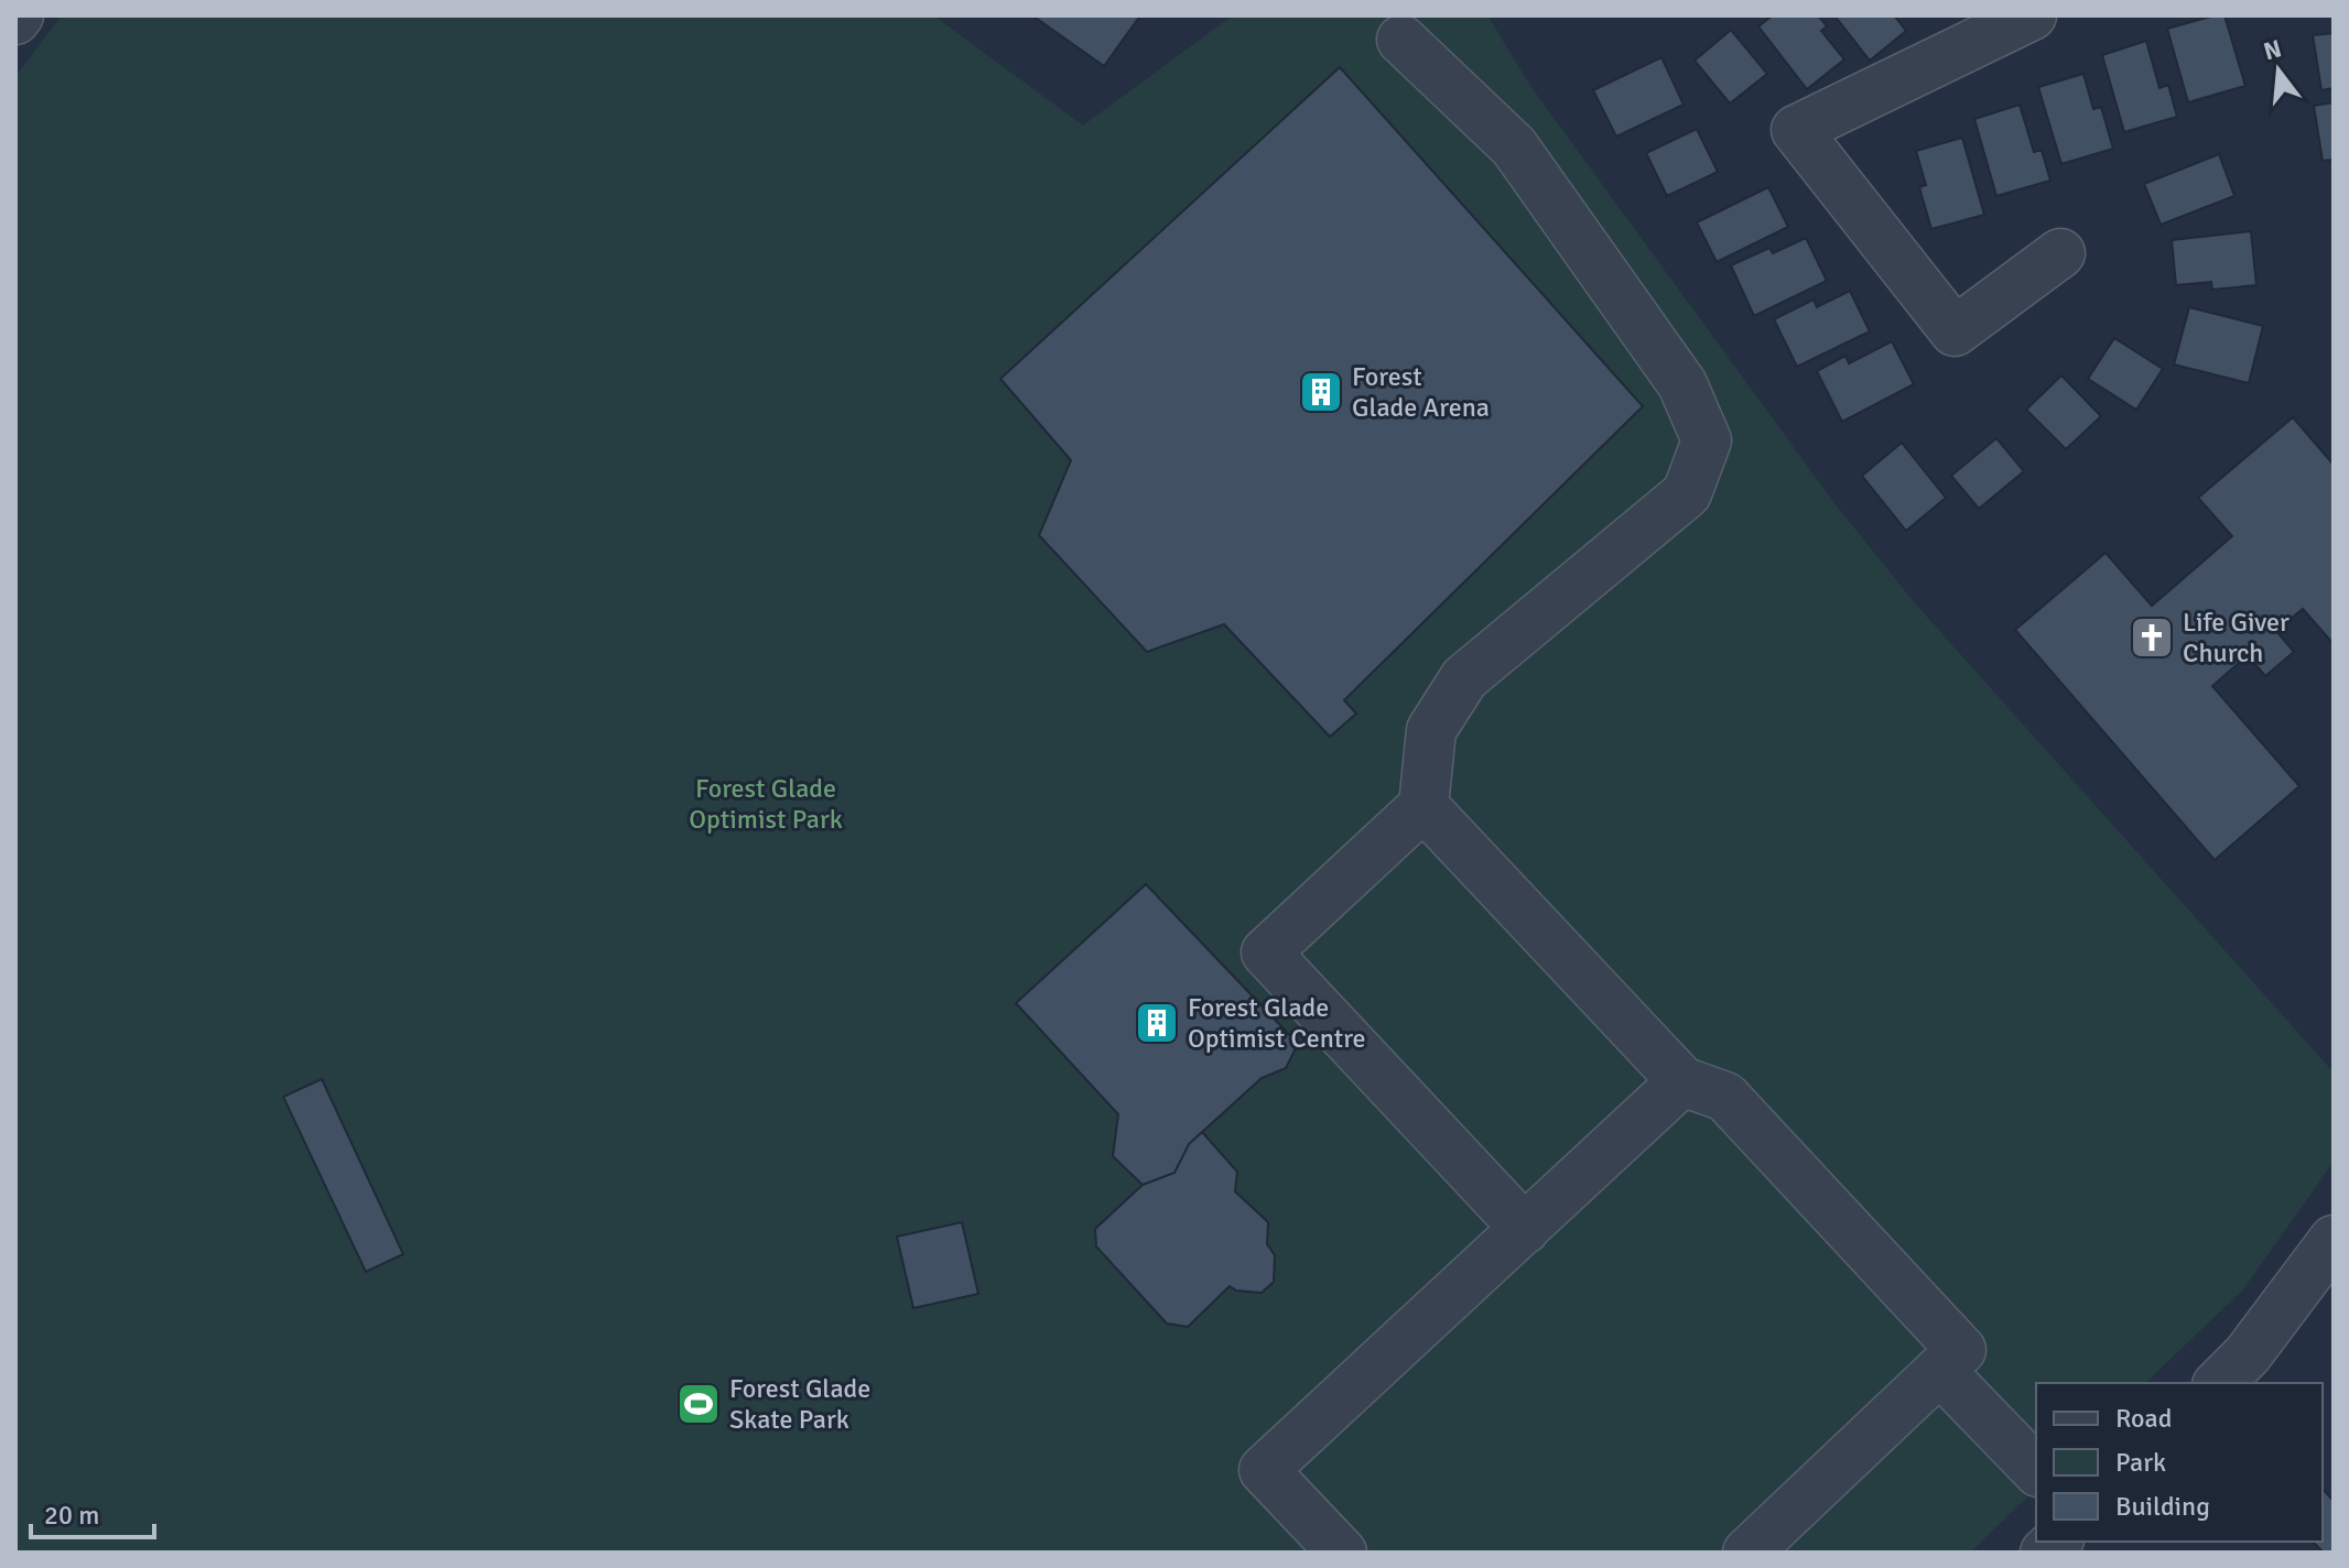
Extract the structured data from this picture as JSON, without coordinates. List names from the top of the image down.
{
  "parks": ["Forest Glade Optimist Park"],
  "places": {
    "building": ["Forest Glade Arena", "Forest Glade Optimist Centre"],
    "church": ["Life Giver Church"],
    "sports": ["Forest Glade Skate Park"]
  },
  "legend": ["Road", "Park", "Building"],
  "scale_bar": "20 m",
  "north": "top"
}
